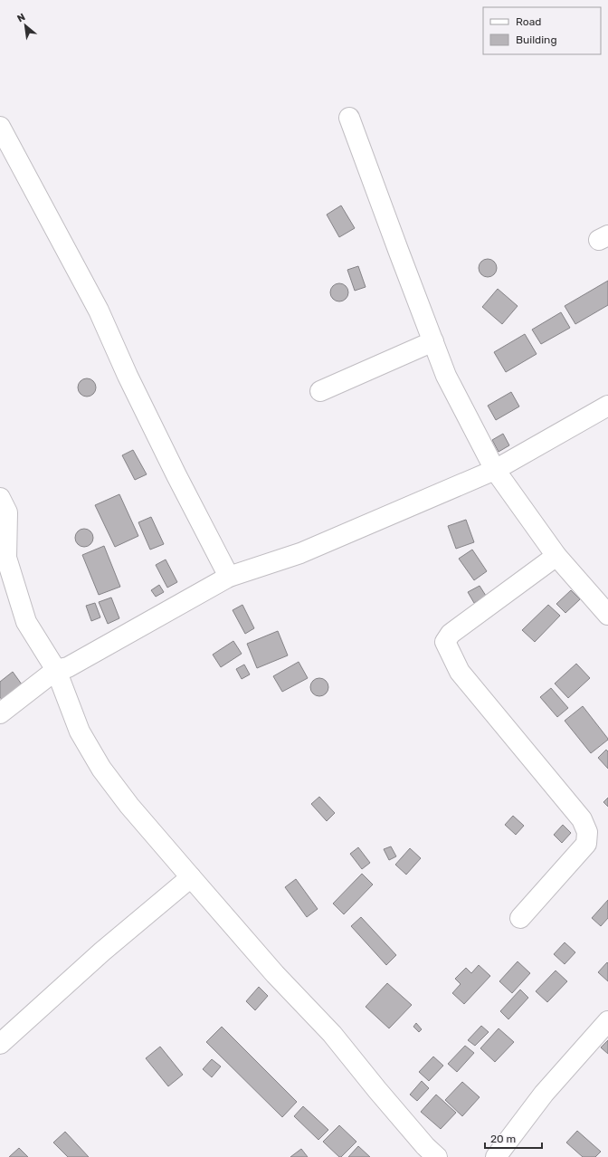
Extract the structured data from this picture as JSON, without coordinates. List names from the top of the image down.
{
  "legend": ["Road", "Building"],
  "scale_bar": "20 m",
  "north": "top left"
}
